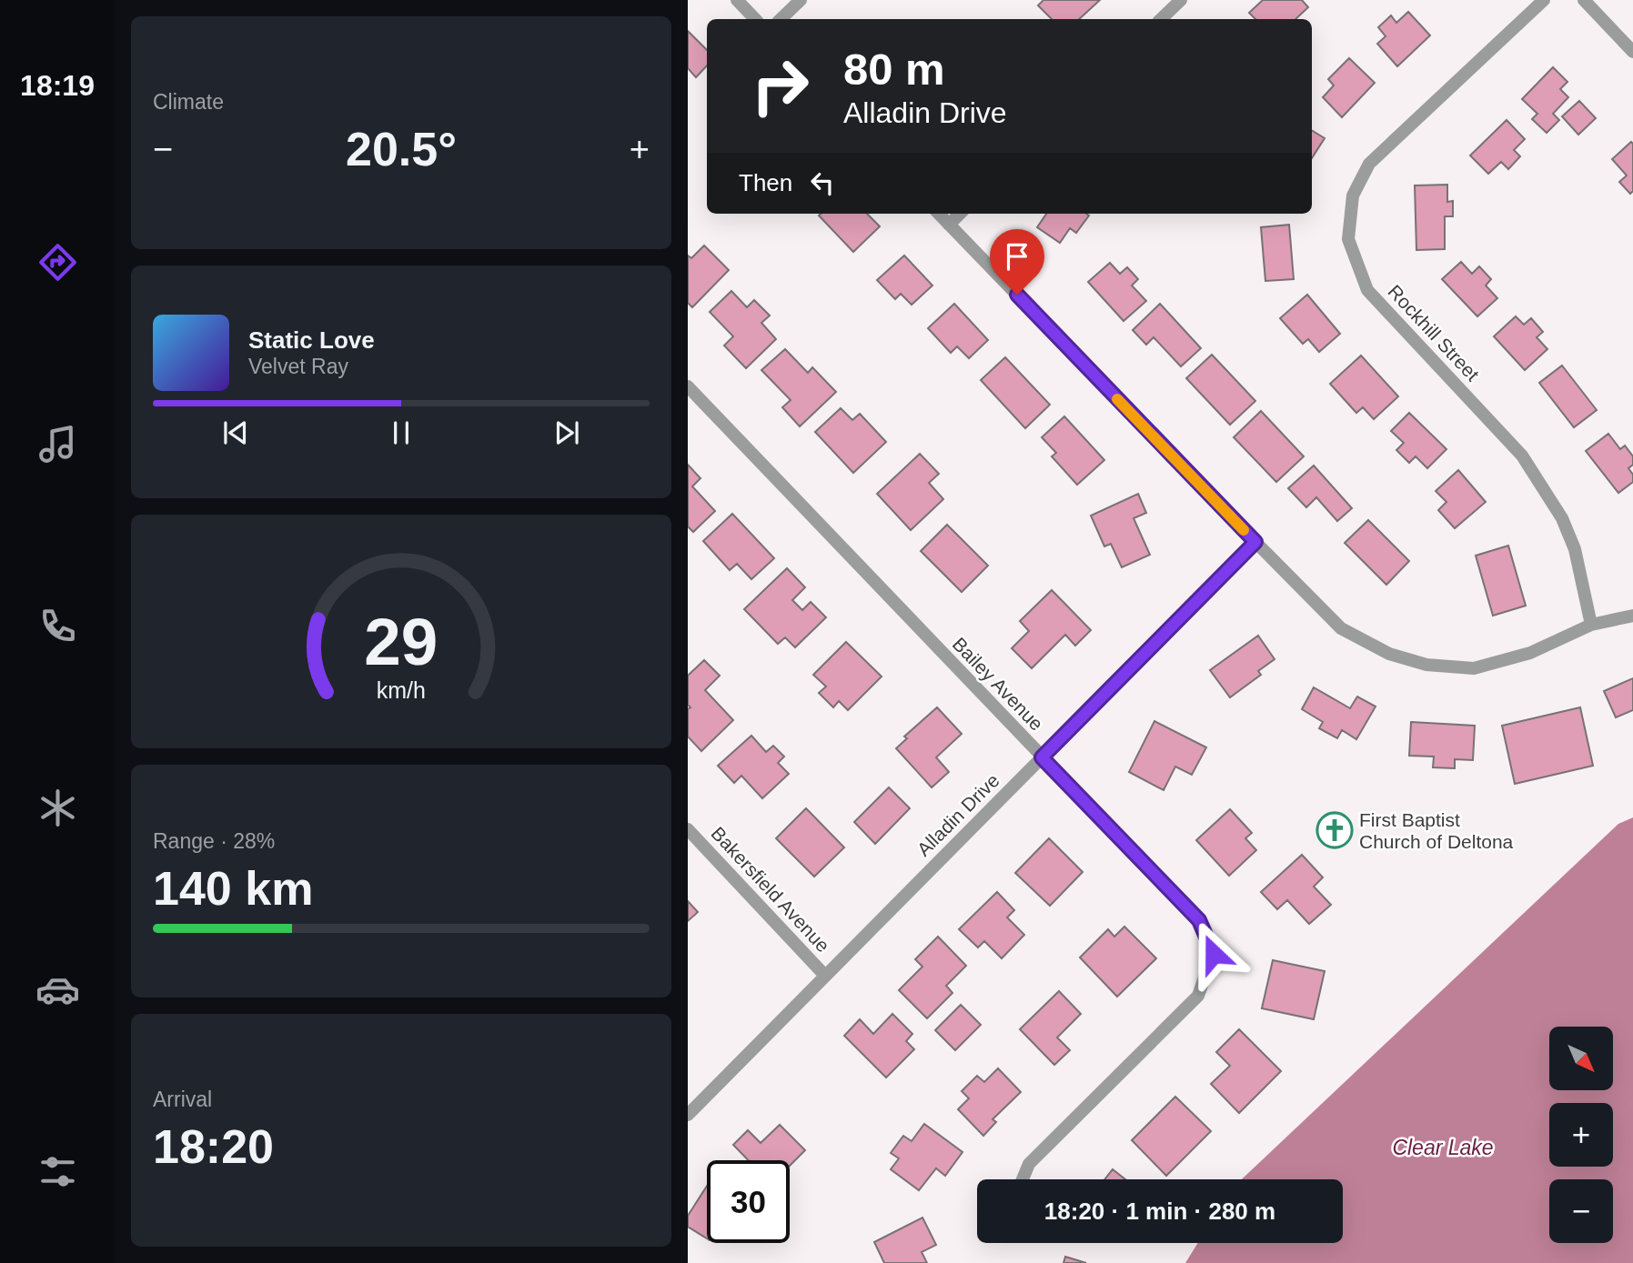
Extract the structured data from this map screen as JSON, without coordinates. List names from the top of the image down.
{
  "streets": {
    "street": [
      "Rockhill Street",
      "Bailey Avenue",
      "Alladin Drive",
      "Bakersfield Avenue"
    ]
  },
  "crossings": [
    ["Bailey Avenue", "Alladin Drive"],
    ["Alladin Drive", "Bakersfield Avenue"]
  ],
  "water": ["Clear Lake"],
  "places": {
    "church": ["First Baptist Church of Deltona"]
  },
  "north": "bottom right",
  "page": {
    "tabs": "18:19",
    "tile": [
      "Climate",
      ["Range · 28%", "140 km"],
      ["Arrival", "18:20"]
    ],
    "turn": ["80 m", "Alladin Drive"],
    "heat": ["−", "20.5°", "+"],
    "then": "Then",
    "song": ["Static Love", "Velvet Ray"],
    "map_buttons": ["+", "−"],
    "limit": "30",
    "trip": "18:20 · 1 min · 280 m",
    "gauge": ["29", "km/h"]
  }
}
